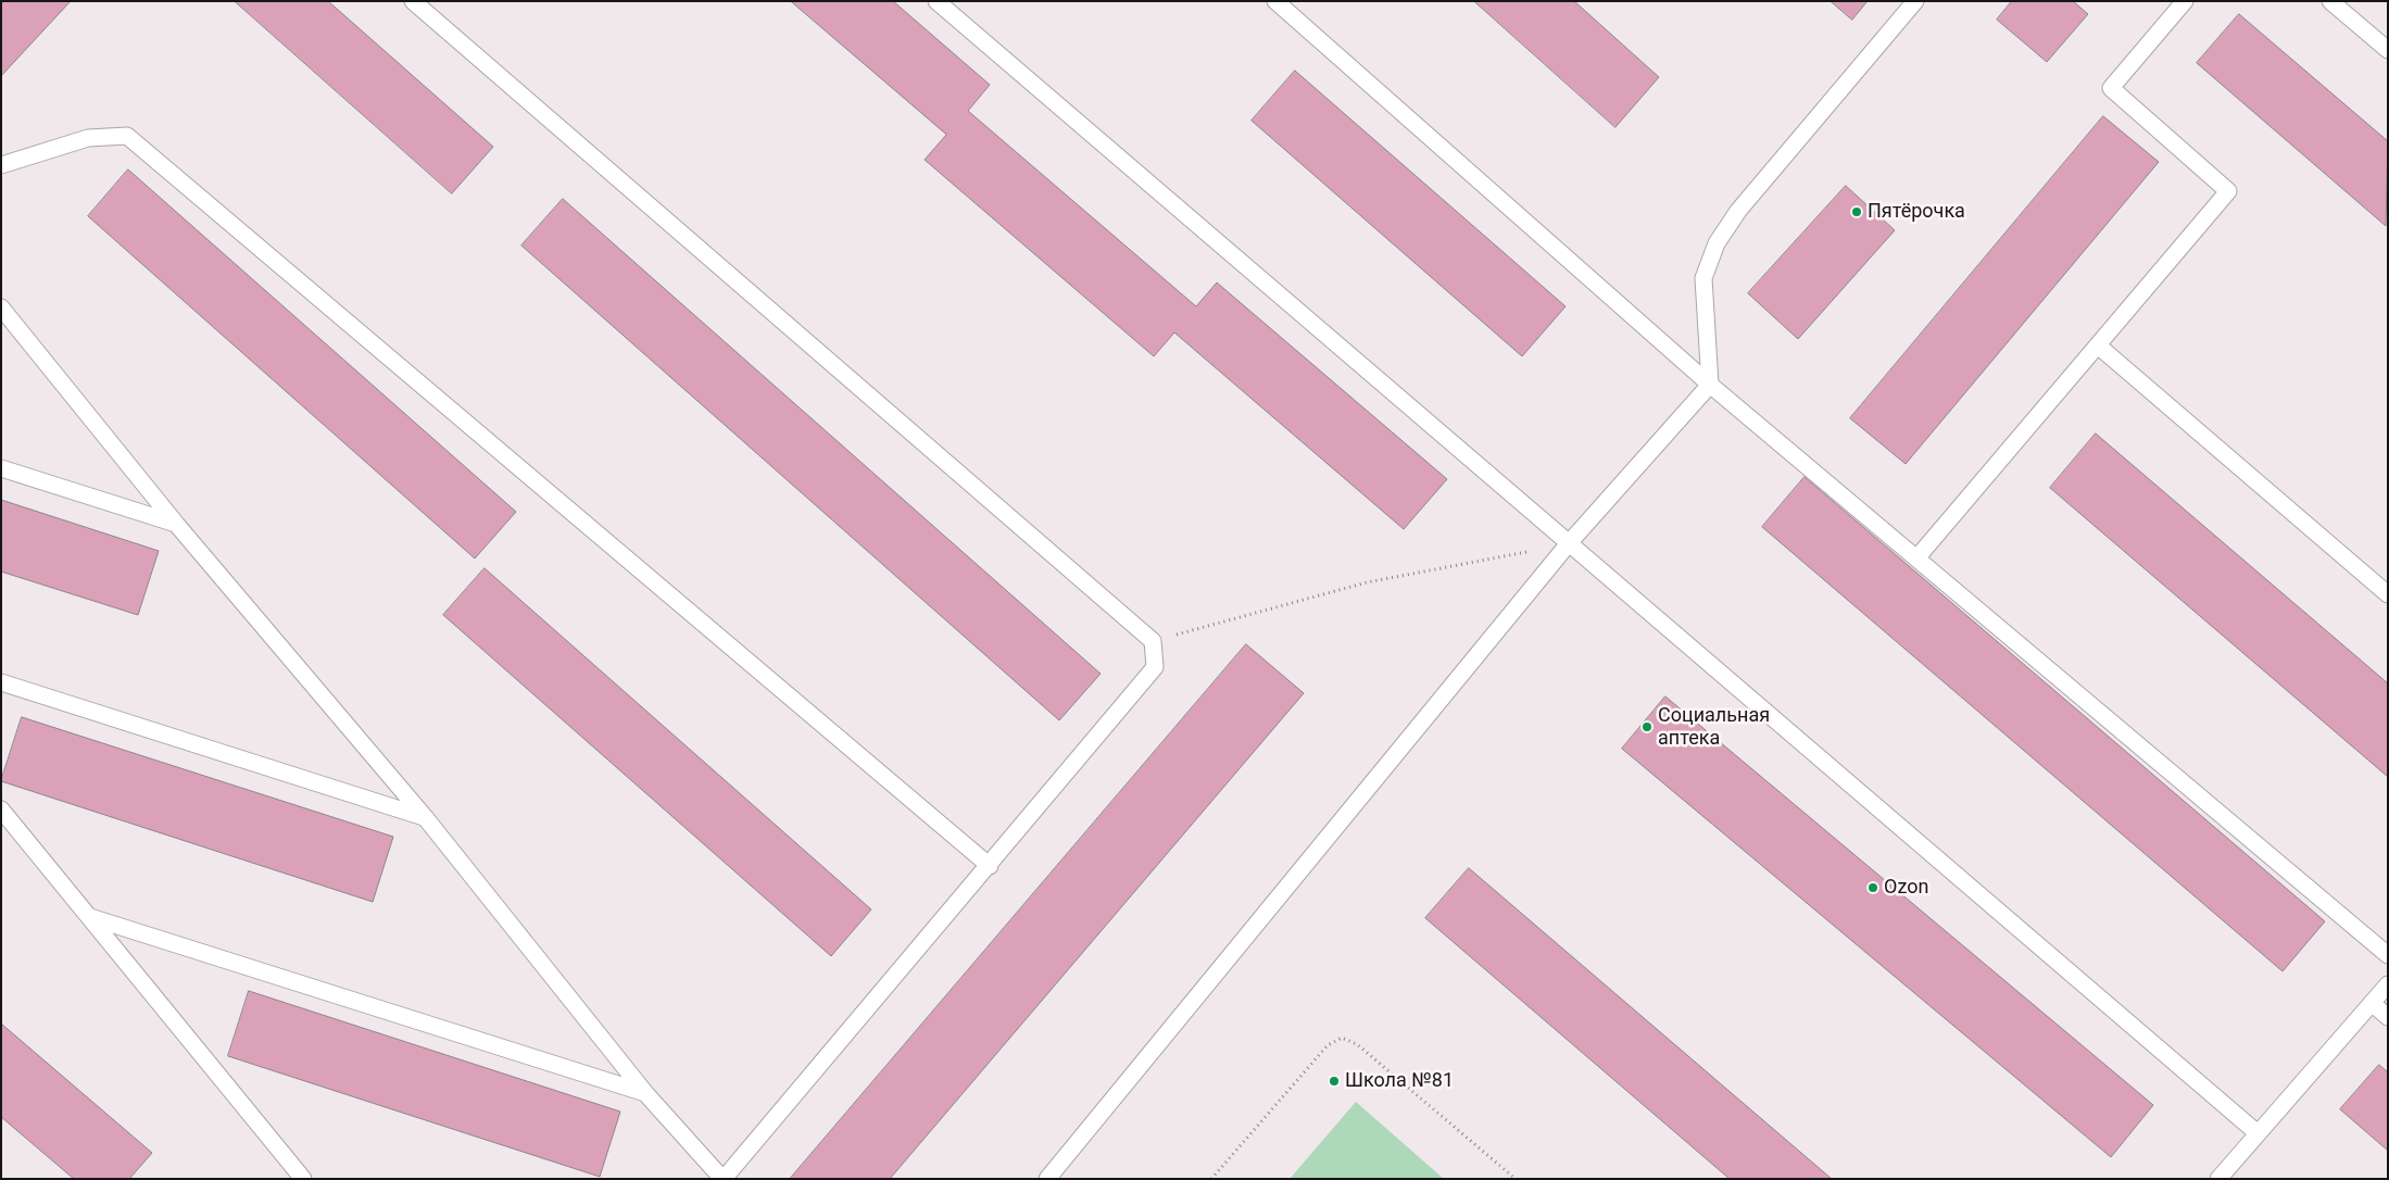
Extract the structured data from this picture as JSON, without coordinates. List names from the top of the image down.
{
  "places": [
    "Пятёрочка",
    "Социальная аптека",
    "Ozon",
    "Школа №81"
  ]
}
